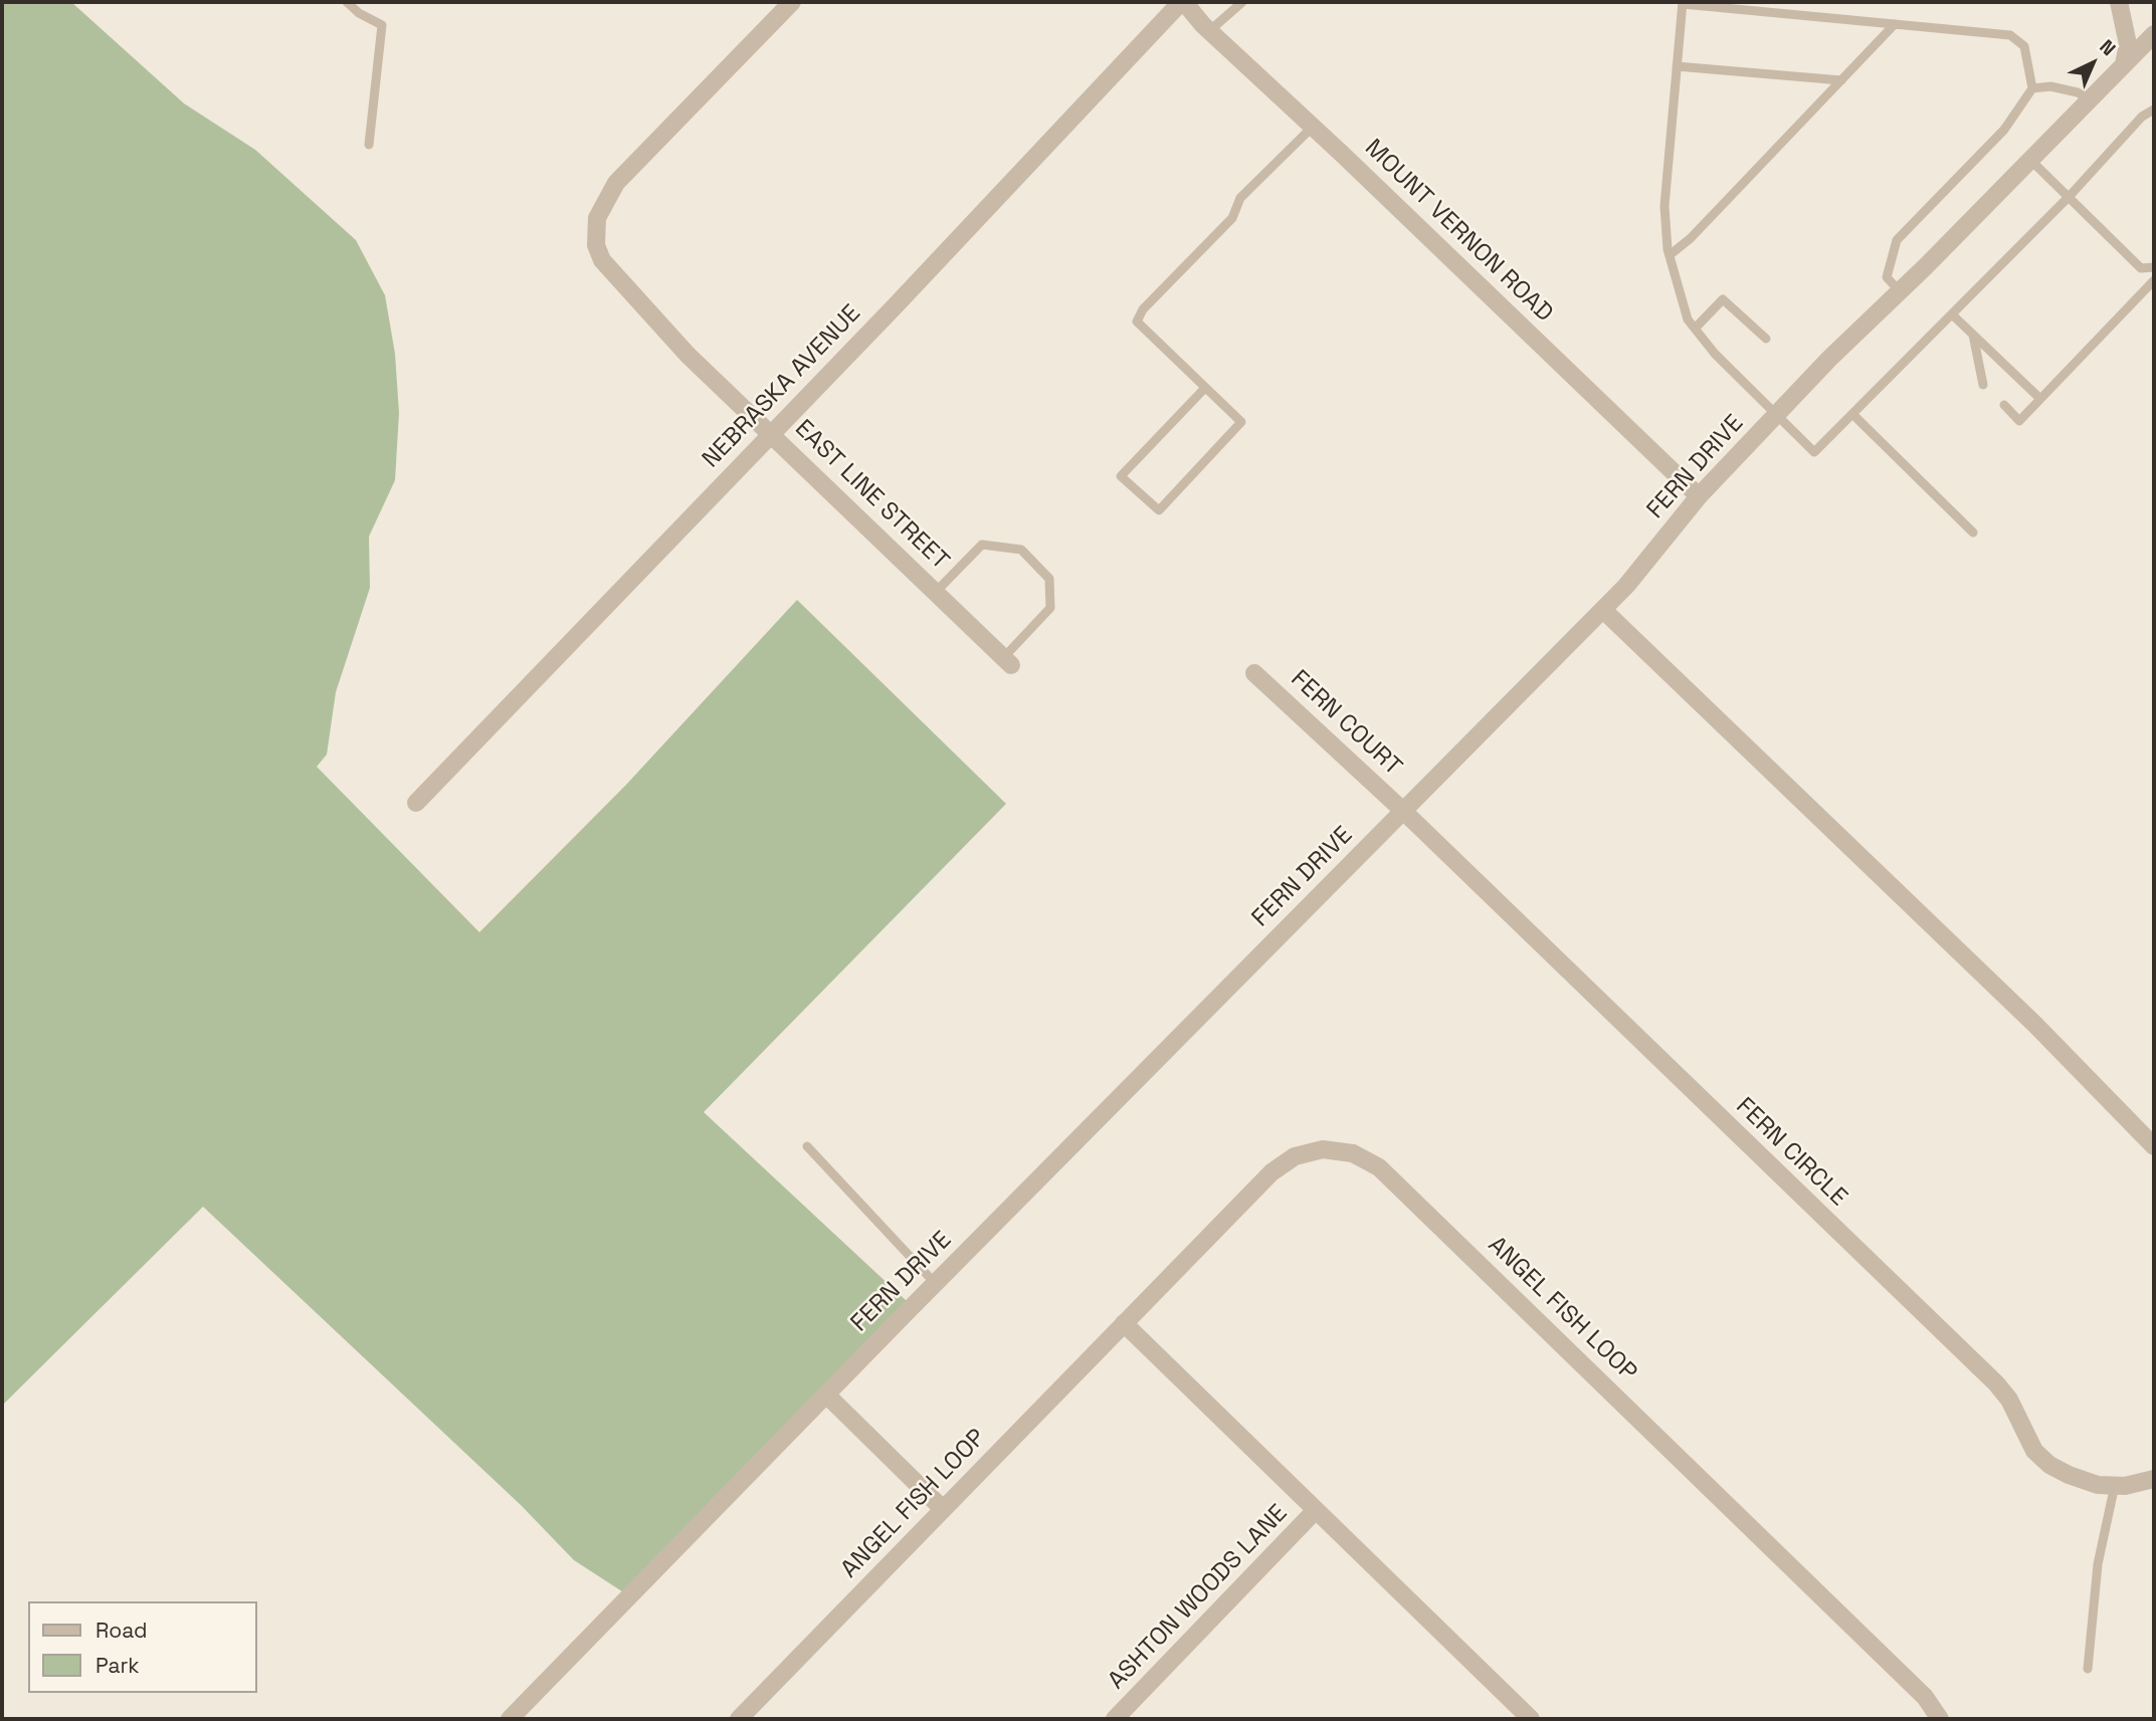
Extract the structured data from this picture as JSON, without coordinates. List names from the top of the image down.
{
  "streets": {
    "street": [
      "MOUNT VERNON ROAD",
      "NEBRASKA AVENUE",
      "FERN DRIVE",
      "EAST LINE STREET",
      "FERN COURT",
      "FERN CIRCLE",
      "ANGEL FISH LOOP",
      "ASHTON WOODS LANE"
    ]
  },
  "crossings": [
    ["MOUNT VERNON ROAD", "NEBRASKA AVENUE"],
    ["MOUNT VERNON ROAD", "FERN DRIVE"],
    ["NEBRASKA AVENUE", "EAST LINE STREET"],
    ["FERN DRIVE", "FERN COURT"],
    ["FERN DRIVE", "FERN CIRCLE"],
    ["FERN COURT", "FERN CIRCLE"]
  ],
  "legend": ["Road", "Park"],
  "north": "top right"
}
